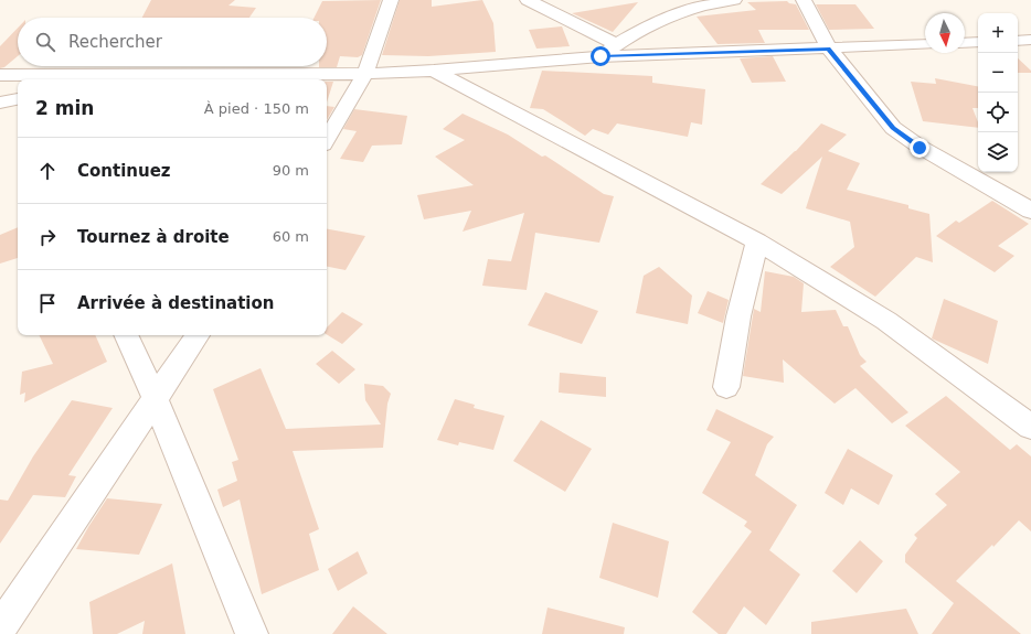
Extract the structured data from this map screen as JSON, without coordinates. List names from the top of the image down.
{
  "north": "bottom",
  "page": {
    "map_buttons": ["+", "−"],
    "search": "Rechercher",
    "heading": ["2 min", "À pied · 150 m"],
    "list": [
      ["Continuez", "90 m"],
      ["Tournez à droite", "60 m"],
      "Arrivée à destination"
    ]
  }
}
